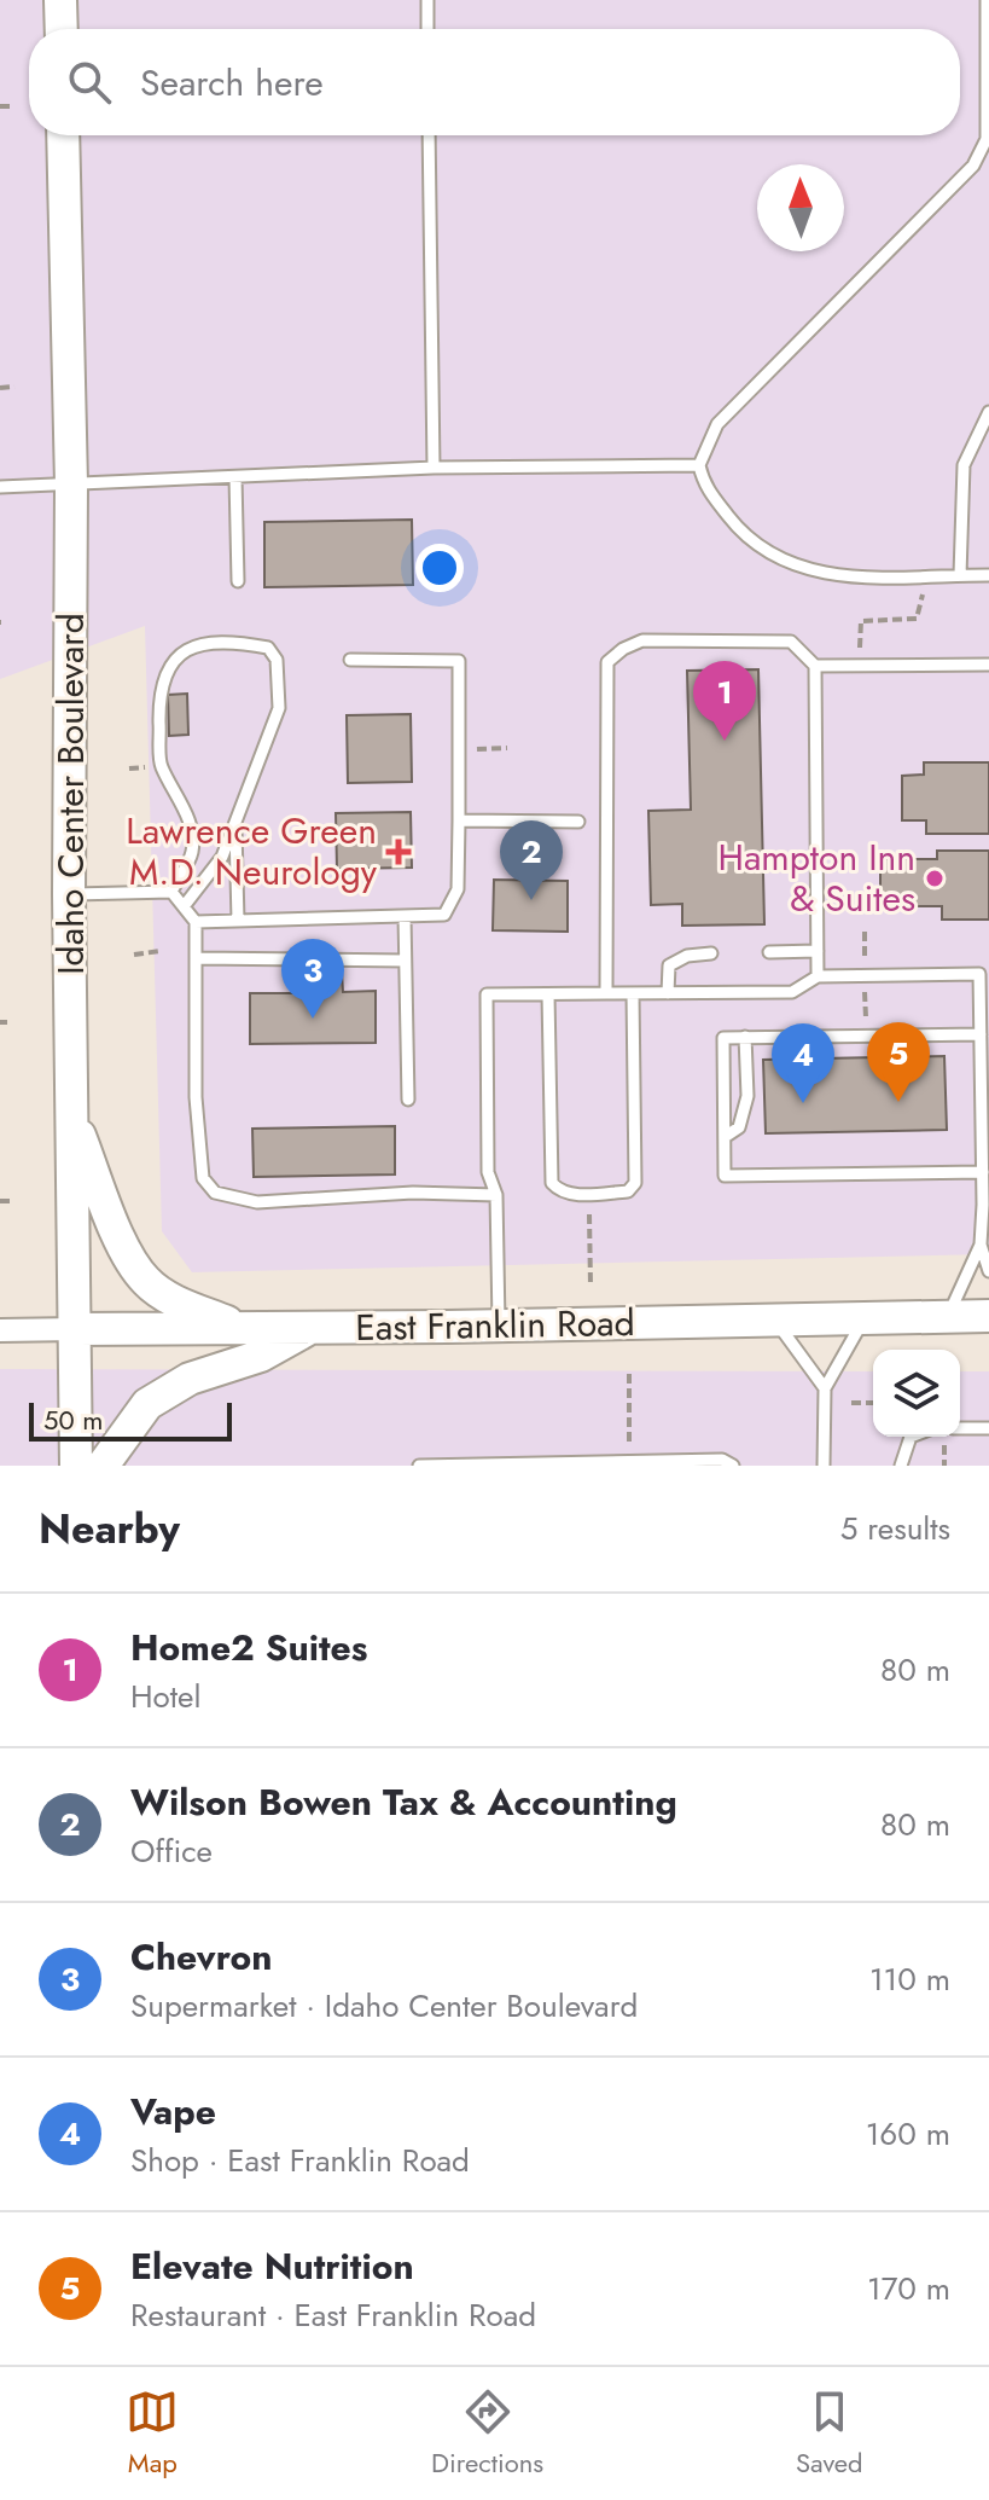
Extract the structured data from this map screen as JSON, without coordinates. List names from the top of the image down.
{
  "streets": {
    "main road": ["Idaho Center Boulevard", "East Franklin Road"]
  },
  "crossings": [
    ["Idaho Center Boulevard", "East Franklin Road"]
  ],
  "places": {
    "health": ["Lawrence Green M.D. Neurology"],
    "other": ["Hampton Inn & Suites"]
  },
  "scale_bar": "50 m",
  "north": "top",
  "page": {
    "search": "Search here",
    "pins": [
      "1",
      "2",
      "3",
      "5",
      "4"
    ],
    "scale": "50 m",
    "heading": ["Nearby", "5 results"],
    "list": [
      {
        "mark": "1",
        "name": "Home2 Suites",
        "note": "Hotel",
        "value": "80 m"
      },
      {
        "mark": "2",
        "name": "Wilson Bowen Tax & Accounting",
        "note": "Office",
        "value": "80 m"
      },
      {
        "mark": "3",
        "name": "Chevron",
        "note": "Supermarket · Idaho Center Boulevard",
        "value": "110 m"
      },
      {
        "mark": "4",
        "name": "Vape",
        "note": "Shop · East Franklin Road",
        "value": "160 m"
      },
      {
        "mark": "5",
        "name": "Elevate Nutrition",
        "note": "Restaurant · East Franklin Road",
        "value": "170 m"
      }
    ],
    "nav": ["Map", "Directions", "Saved"]
  }
}
